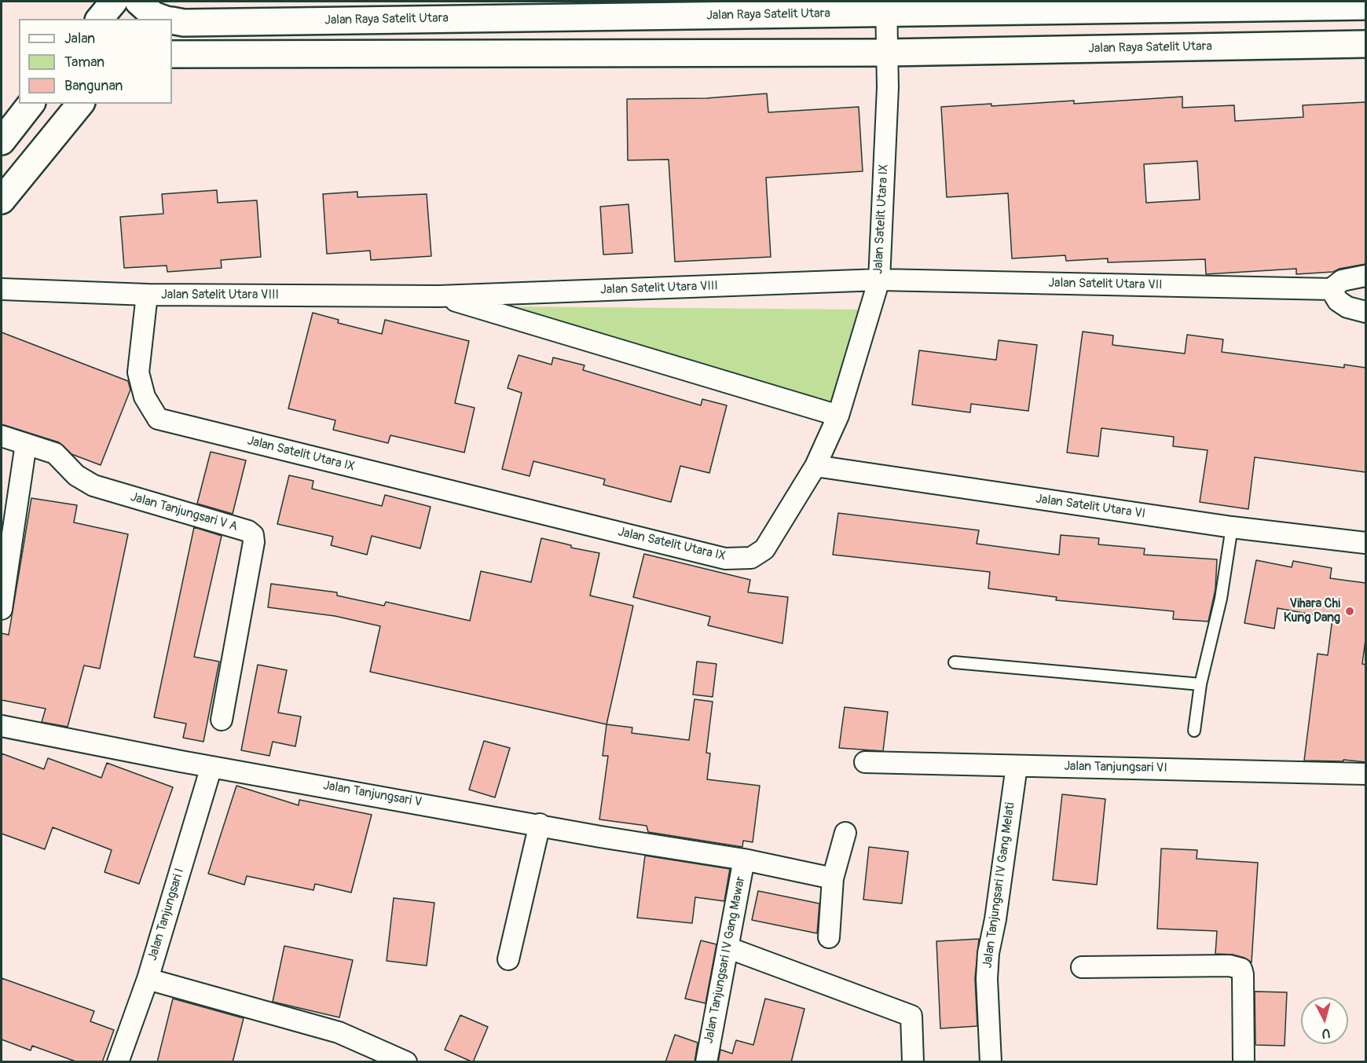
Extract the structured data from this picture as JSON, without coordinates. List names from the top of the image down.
{
  "streets": {
    "street": [
      "Jalan Raya Satelit Utara",
      "Jalan Satelit Utara IX",
      "Jalan Satelit Utara VII",
      "Jalan Satelit Utara VIII",
      "Jalan Satelit Utara VI",
      "Jalan Tanjungsari V A",
      "Jalan Tanjungsari VI",
      "Jalan Tanjungsari V",
      "Jalan Tanjungsari IV Gang Melati",
      "Jalan Tanjungsari I",
      "Jalan Tanjungsari IV Gang Mawar"
    ]
  },
  "crossings": [
    ["Jalan Raya Satelit Utara", "Jalan Satelit Utara IX"],
    ["Jalan Satelit Utara IX", "Jalan Satelit Utara VII"],
    ["Jalan Satelit Utara IX", "Jalan Satelit Utara VIII"],
    ["Jalan Satelit Utara IX", "Jalan Satelit Utara VI"],
    ["Jalan Satelit Utara VII", "Jalan Satelit Utara VIII"],
    ["Jalan Tanjungsari VI", "Jalan Tanjungsari IV Gang Melati"],
    ["Jalan Tanjungsari V", "Jalan Tanjungsari I"],
    ["Jalan Tanjungsari V", "Jalan Tanjungsari IV Gang Mawar"]
  ],
  "places": ["Vihara Chi Kung Dang"],
  "legend": ["Jalan", "Taman", "Bangunan"],
  "north": "bottom"
}
